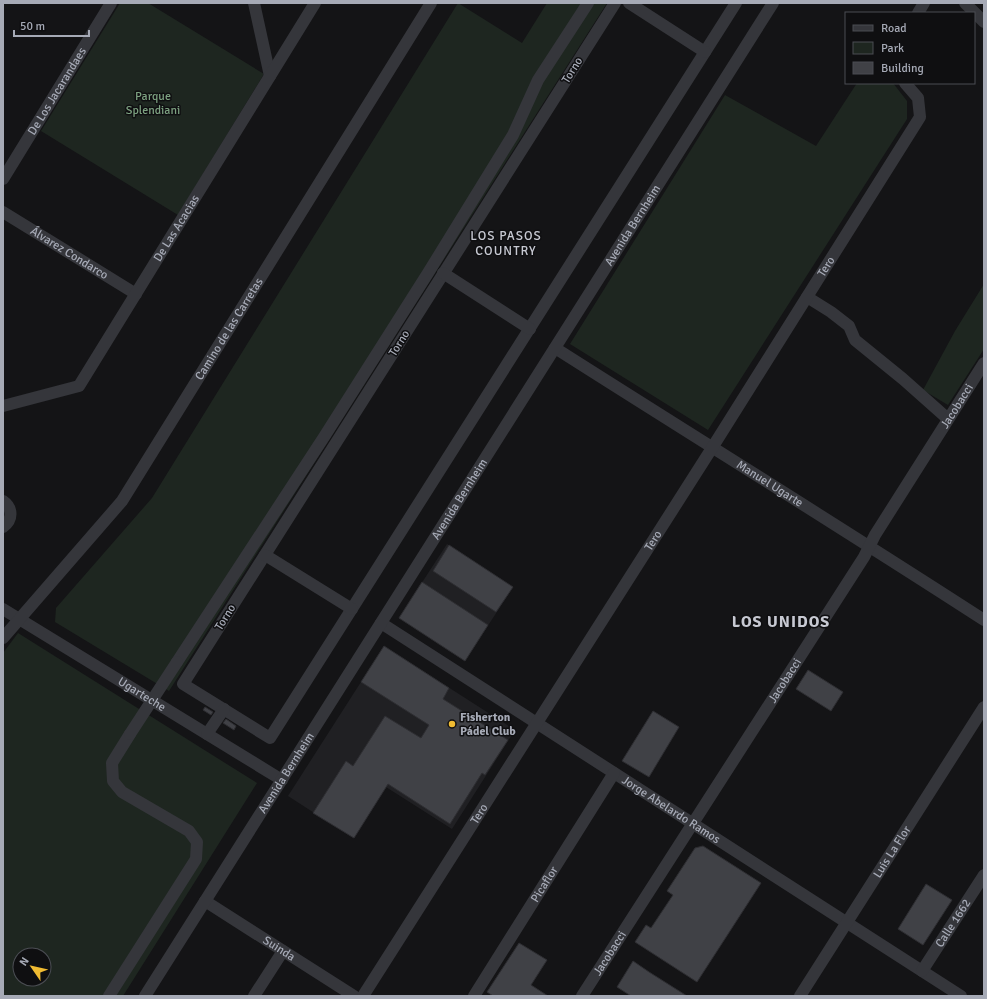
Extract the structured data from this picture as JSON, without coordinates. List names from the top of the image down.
{
  "streets": {
    "street": [
      "Torno",
      "De Los Jacarandaes",
      "Avenida Bernheim",
      "De Las Acacias",
      "Álvarez Condarco",
      "Tero",
      "Camino de las Carretas",
      "Jacobacci",
      "Manuel Ugarte",
      "Ugarteche",
      "Jorge Abelardo Ramos",
      "Luis La Flor",
      "Picaflor",
      "Calle 1662",
      "Suinda"
    ]
  },
  "crossings": [
    ["Avenida Bernheim", "Manuel Ugarte"],
    ["Avenida Bernheim", "Ugarteche"],
    ["Avenida Bernheim", "Jorge Abelardo Ramos"],
    ["Avenida Bernheim", "Suinda"],
    ["De Las Acacias", "Álvarez Condarco"],
    ["Tero", "Manuel Ugarte"],
    ["Tero", "Jorge Abelardo Ramos"],
    ["Camino de las Carretas", "Ugarteche"],
    ["Jacobacci", "Manuel Ugarte"],
    ["Jacobacci", "Jorge Abelardo Ramos"],
    ["Jorge Abelardo Ramos", "Luis La Flor"],
    ["Jorge Abelardo Ramos", "Picaflor"],
    ["Jorge Abelardo Ramos", "Calle 1662"]
  ],
  "districts": ["LOS PASOS COUNTRY", "LOS UNIDOS"],
  "parks": ["Parque Splendiani"],
  "places": ["Fisherton Pádel Club"],
  "legend": ["Road", "Park", "Building"],
  "scale_bar": "50 m",
  "north": "top left"
}
